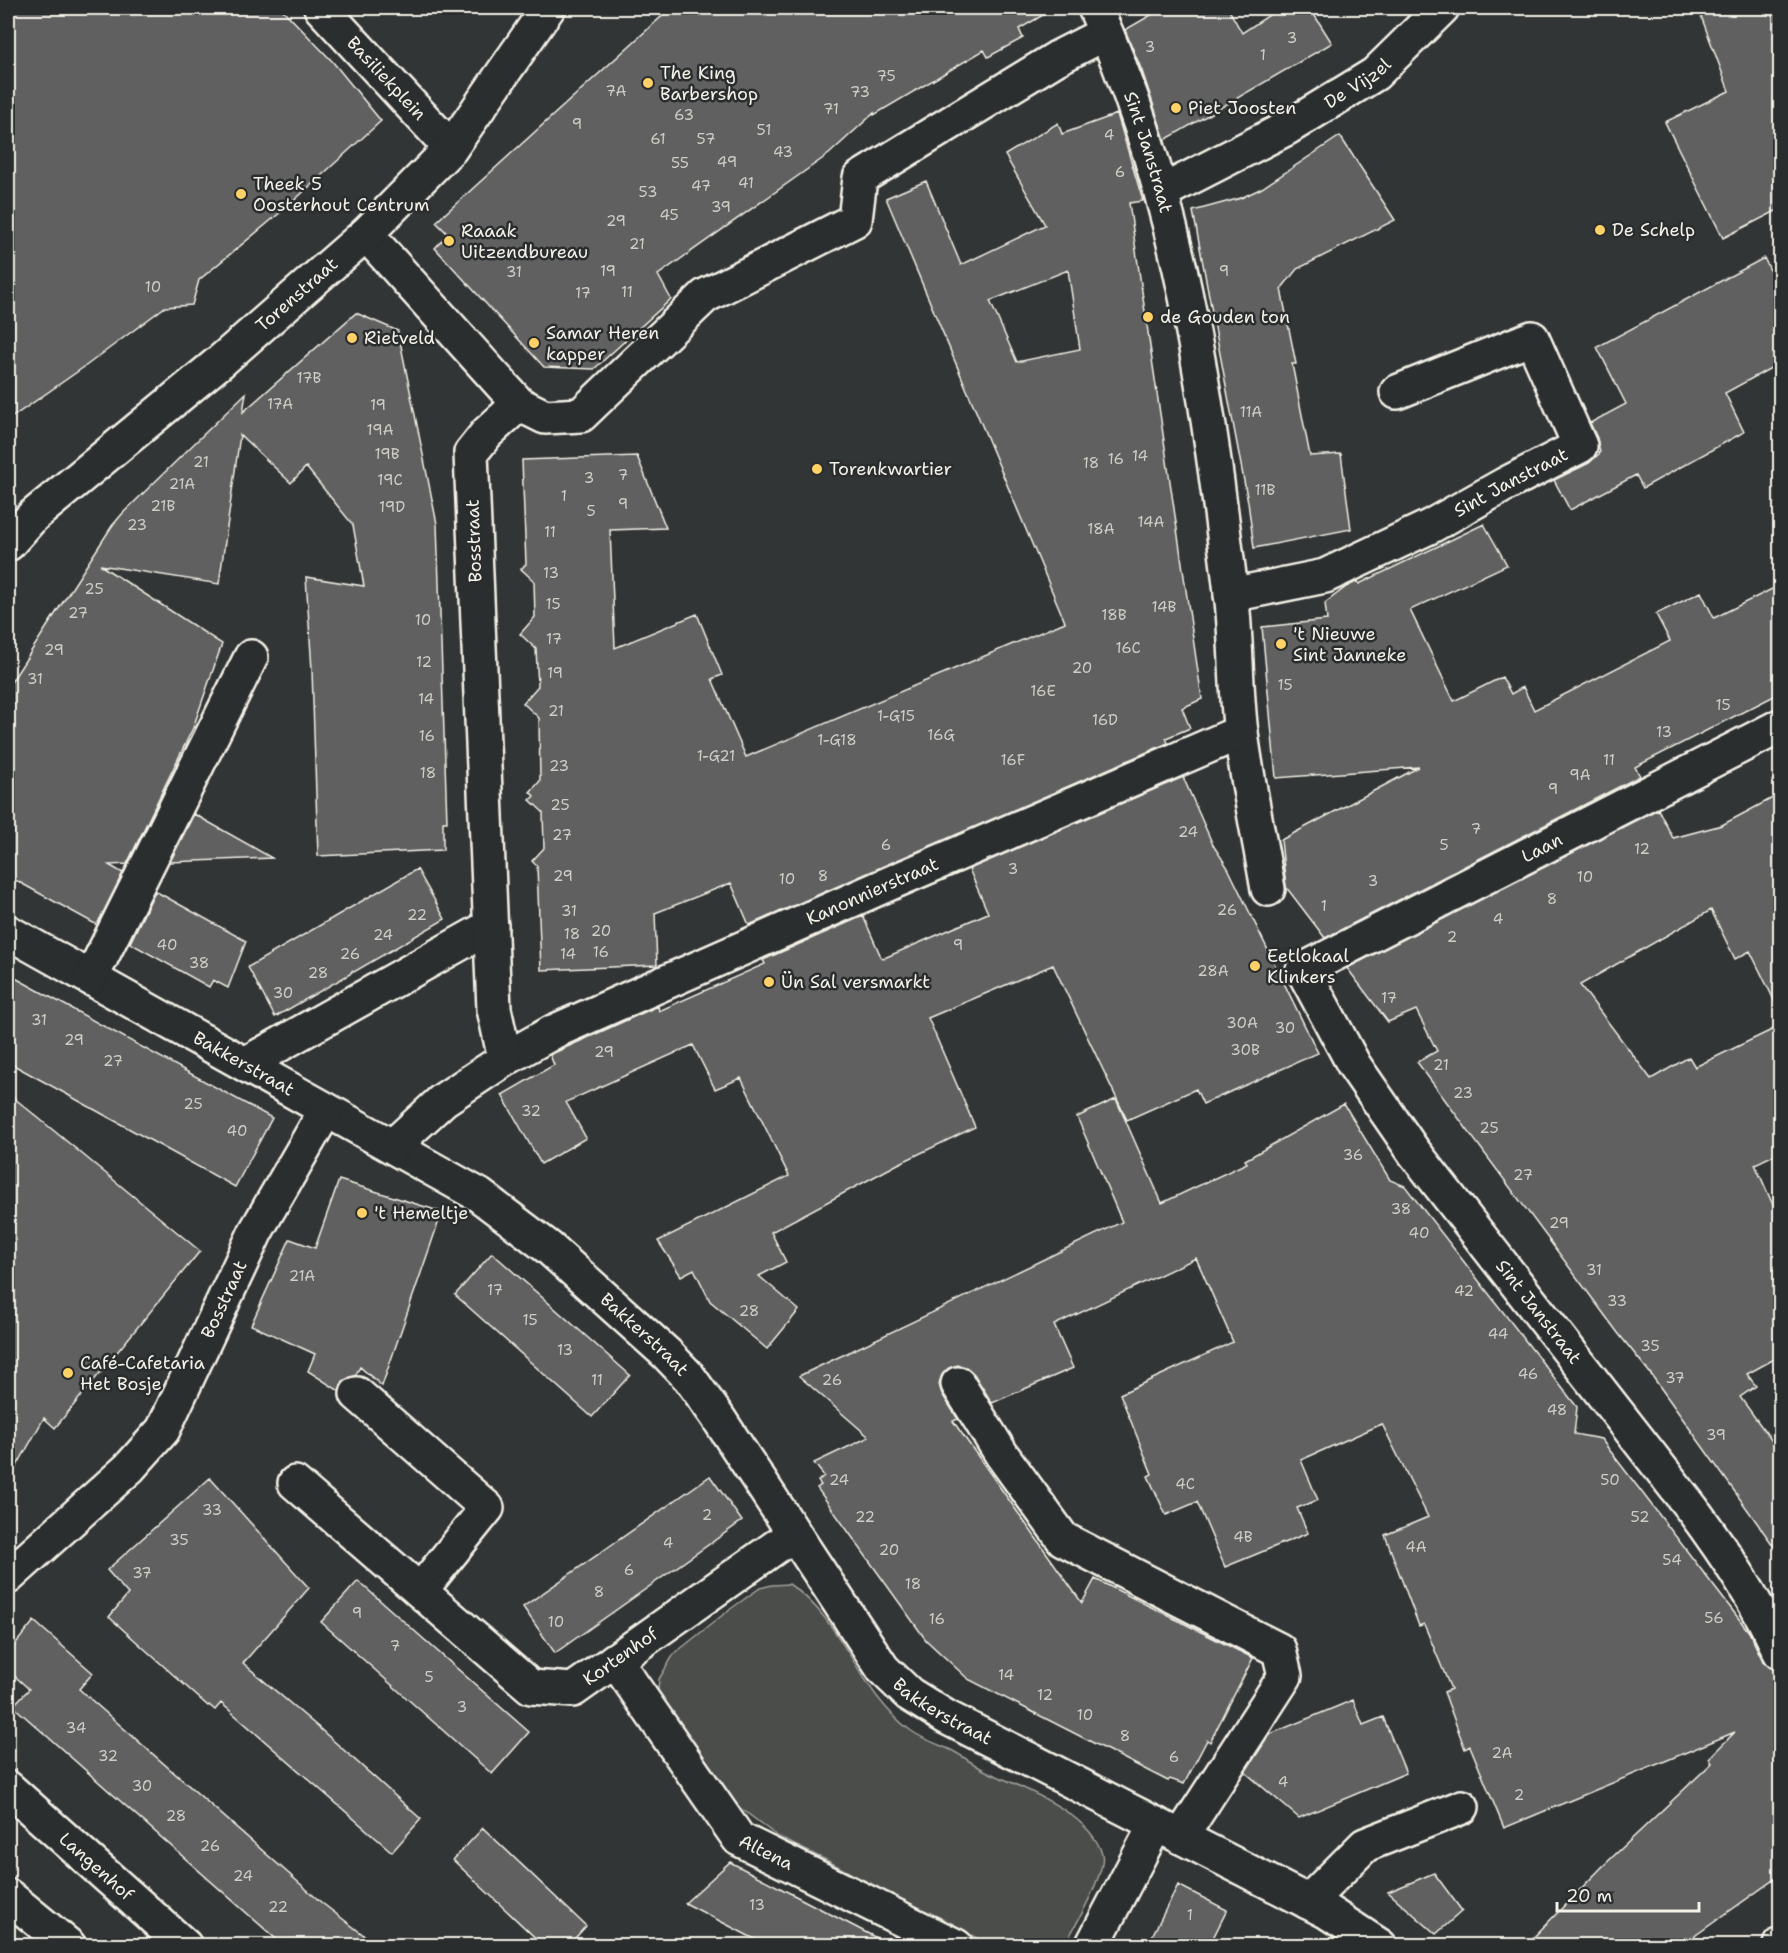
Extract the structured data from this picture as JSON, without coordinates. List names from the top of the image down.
{
  "streets": {
    "street": [
      "Basiliekplein",
      "De Vijzel",
      "Sint Janstraat",
      "Torenstraat",
      "Bosstraat",
      "Laan",
      "Kanonnierstraat",
      "Bakkerstraat",
      "Kortenhof",
      "Altena",
      "Langenhof"
    ]
  },
  "crossings": [
    ["Basiliekplein", "Torenstraat"],
    ["De Vijzel", "Sint Janstraat"],
    ["Sint Janstraat", "Bosstraat"],
    ["Sint Janstraat", "Laan"],
    ["Sint Janstraat", "Kanonnierstraat"],
    ["Bosstraat", "Kanonnierstraat"],
    ["Bosstraat", "Bakkerstraat"],
    ["Bakkerstraat", "Kortenhof"],
    ["Kortenhof", "Altena"]
  ],
  "places": [
    "The King Barbershop",
    "Piet Joosten",
    "Theek 5 Oosterhout Centrum",
    "De Schelp",
    "Raaak Uitzendbureau",
    "de Gouden ton",
    "Rietveld",
    "Samar Heren kapper",
    "Torenkwartier",
    "'t Nieuwe Sint Janneke",
    "Eetlokaal Klinkers",
    "Ün Sal versmarkt",
    "'t Hemeltje",
    "Café-Cafetaria Het Bosje"
  ],
  "house_numbers": [
    "3",
    "3",
    "1",
    "75",
    "7A",
    "73",
    "71",
    "63",
    "9",
    "51",
    "4",
    "61",
    "57",
    "43",
    "49",
    "55",
    "6",
    "41",
    "47",
    "53",
    "39",
    "45",
    "29",
    "21",
    "19",
    "9",
    "31",
    "10",
    "11",
    "17",
    "17B",
    "17A",
    "19",
    "11A",
    "19A",
    "19B",
    "14",
    "16",
    "21",
    "18",
    "7",
    "3",
    "19C",
    "21A",
    "11B",
    "1",
    "9",
    "21B",
    "19D",
    "5",
    "14A",
    "23",
    "18A",
    "11",
    "13",
    "25",
    "15",
    "14B",
    "27",
    "18B",
    "10",
    "17",
    "16C",
    "29",
    "12",
    "20",
    "19",
    "31",
    "15",
    "16E",
    "14",
    "15",
    "21",
    "1-G15",
    "16D",
    "13",
    "16G",
    "16",
    "1-G18",
    "1-G21",
    "16F",
    "11",
    "23",
    "18",
    "9A",
    "9",
    "25",
    "7",
    "24",
    "27",
    "6",
    "5",
    "12",
    "3",
    "29",
    "8",
    "10",
    "10",
    "3",
    "8",
    "1",
    "26",
    "31",
    "22",
    "4",
    "20",
    "18",
    "24",
    "2",
    "40",
    "9",
    "16",
    "26",
    "14",
    "38",
    "28A",
    "28",
    "30",
    "17",
    "31",
    "30A",
    "30",
    "29",
    "30B",
    "29",
    "27",
    "21",
    "23",
    "25",
    "32",
    "25",
    "40",
    "36",
    "27",
    "38",
    "29",
    "40",
    "31",
    "21A",
    "17",
    "42",
    "33",
    "28",
    "15",
    "44",
    "35",
    "13",
    "46",
    "37",
    "11",
    "26",
    "48",
    "39",
    "24",
    "50",
    "4C",
    "33",
    "2",
    "22",
    "52",
    "4B",
    "35",
    "4",
    "4A",
    "20",
    "54",
    "6",
    "37",
    "18",
    "8",
    "9",
    "56",
    "16",
    "10",
    "7",
    "14",
    "5",
    "12",
    "3",
    "10",
    "34",
    "8",
    "2A",
    "32",
    "6",
    "4",
    "30",
    "2",
    "28",
    "26",
    "24",
    "13",
    "22",
    "1"
  ],
  "scale_bar": "20 m"
}
